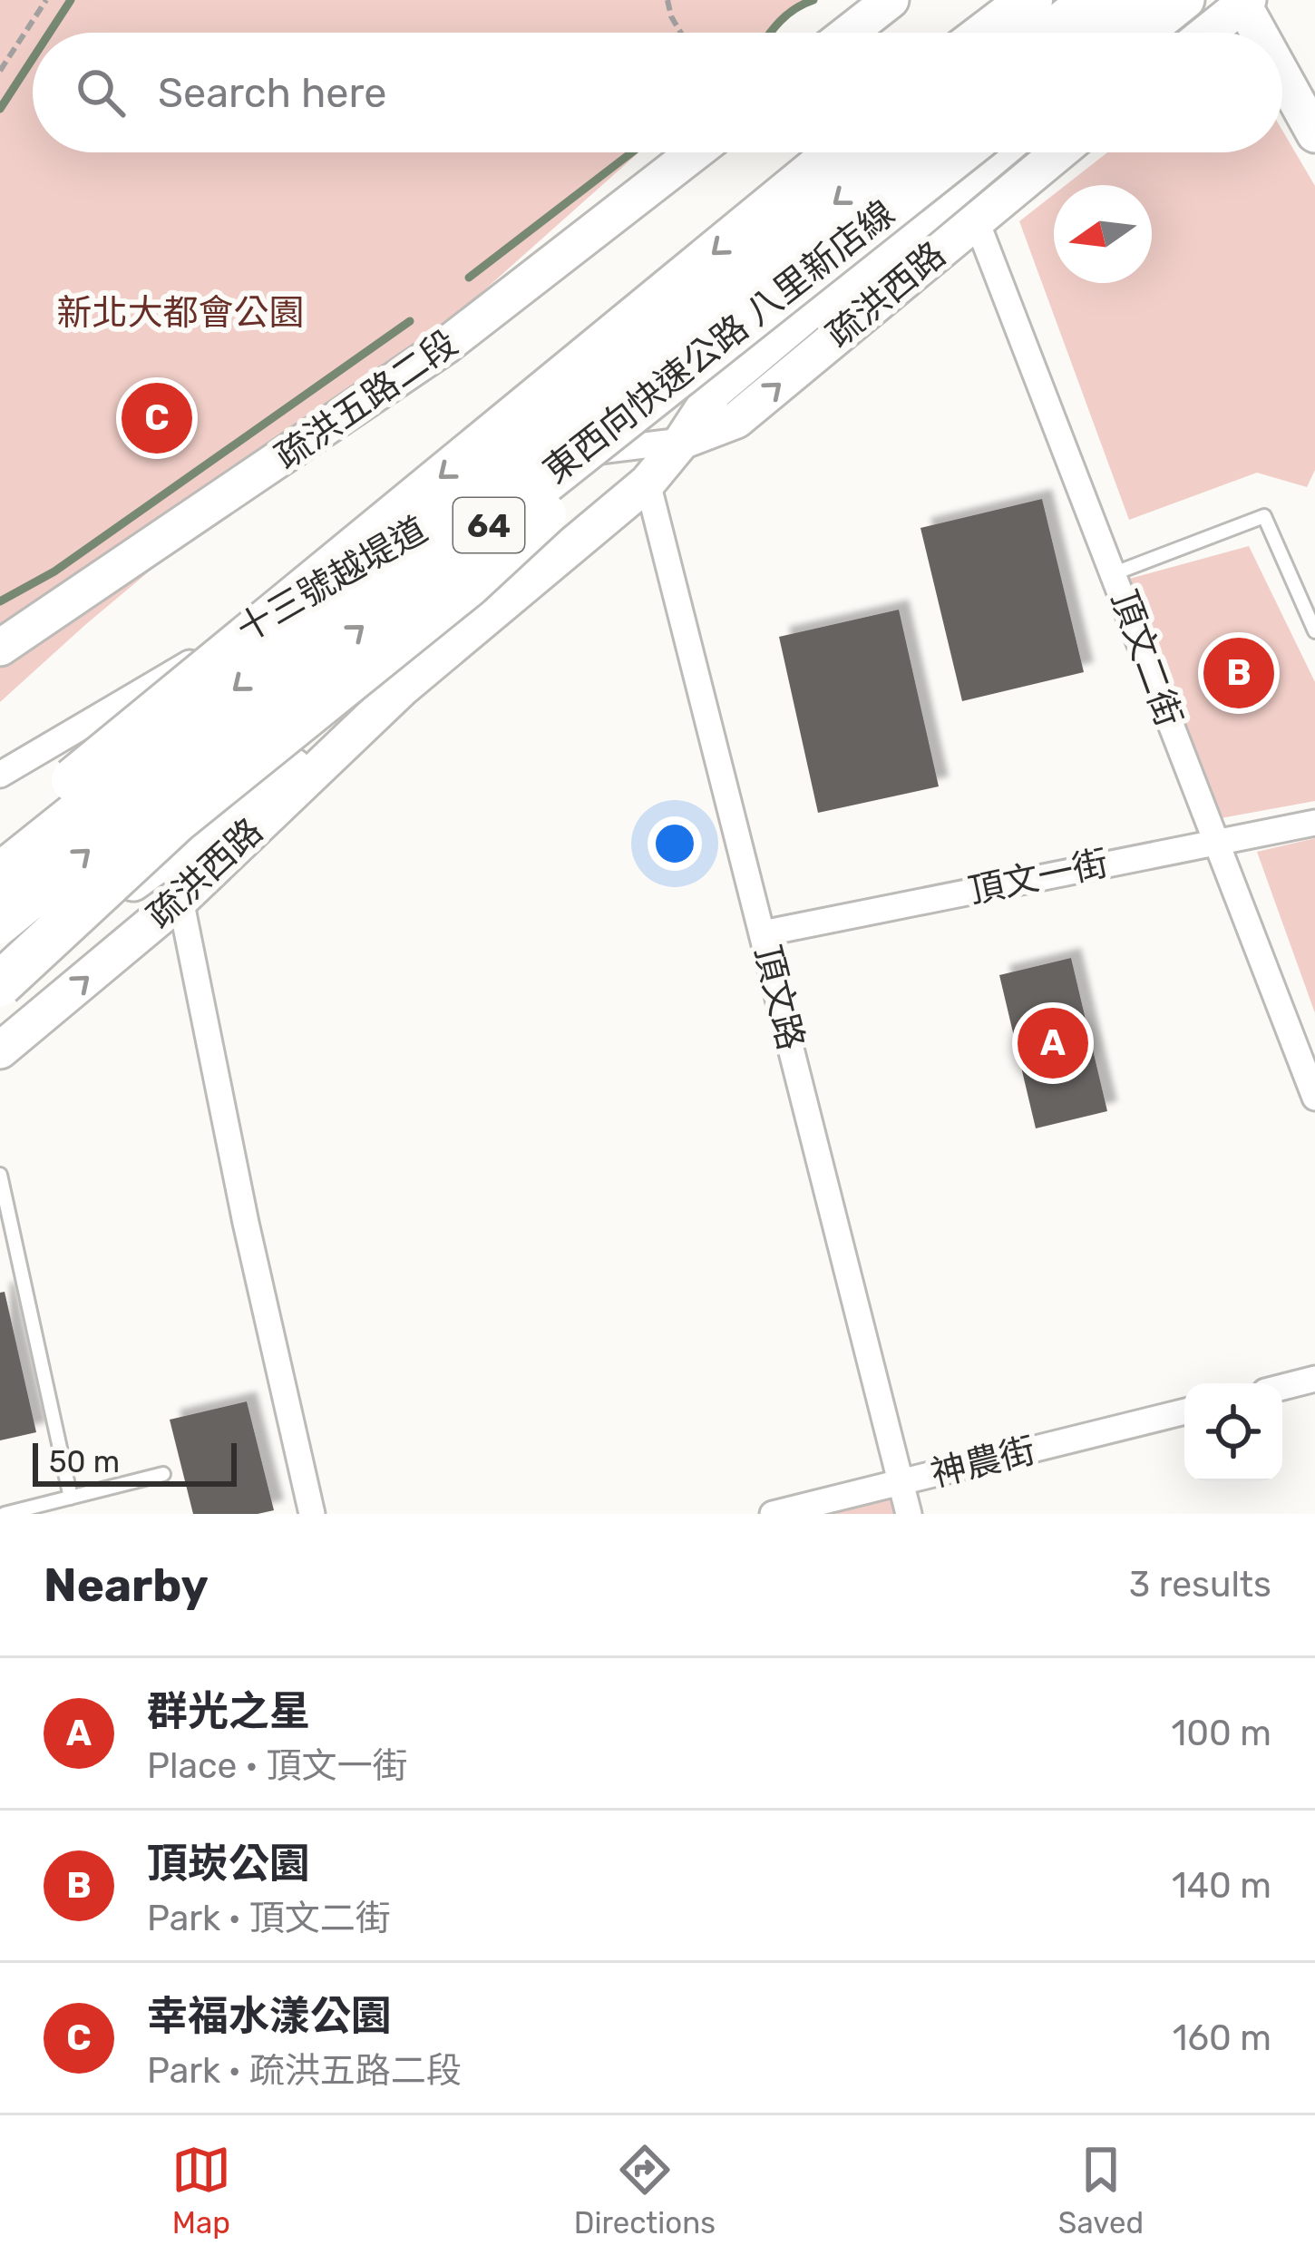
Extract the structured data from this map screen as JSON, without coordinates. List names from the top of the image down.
{
  "streets": {
    "highway": ["東西向快速公路 八里新店線", "64"],
    "street": [
      "疏洪西路",
      "疏洪五路二段",
      "十三號越堤道",
      "頂文二街",
      "頂文一街",
      "頂文路",
      "神農街"
    ]
  },
  "crossings": [
    ["疏洪西路", "十三號越堤道"],
    ["疏洪西路", "頂文二街"],
    ["疏洪西路", "頂文路"],
    ["頂文二街", "頂文一街"],
    ["頂文一街", "頂文路"],
    ["頂文路", "神農街"]
  ],
  "parks": ["新北大都會公園"],
  "scale_bar": "50 m",
  "north": "left",
  "page": {
    "search": "Search here",
    "pins": ["C", "B", "A"],
    "scale": "50 m",
    "heading": ["Nearby", "3 results"],
    "list": [
      {
        "mark": "A",
        "name": "群光之星",
        "note": "Place · 頂文一街",
        "value": "100 m"
      },
      {
        "mark": "B",
        "name": "頂崁公園",
        "note": "Park · 頂文二街",
        "value": "140 m"
      },
      {
        "mark": "C",
        "name": "幸福水漾公園",
        "note": "Park · 疏洪五路二段",
        "value": "160 m"
      }
    ],
    "nav": ["Map", "Directions", "Saved"]
  }
}
